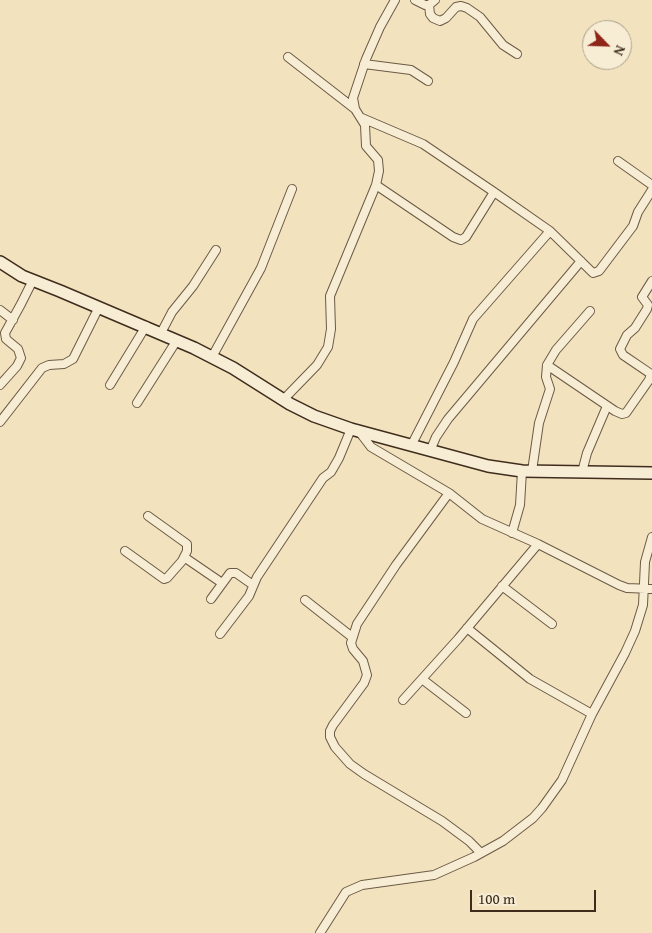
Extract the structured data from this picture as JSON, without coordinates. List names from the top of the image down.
{
  "scale_bar": "100 m",
  "north": "bottom right"
}
